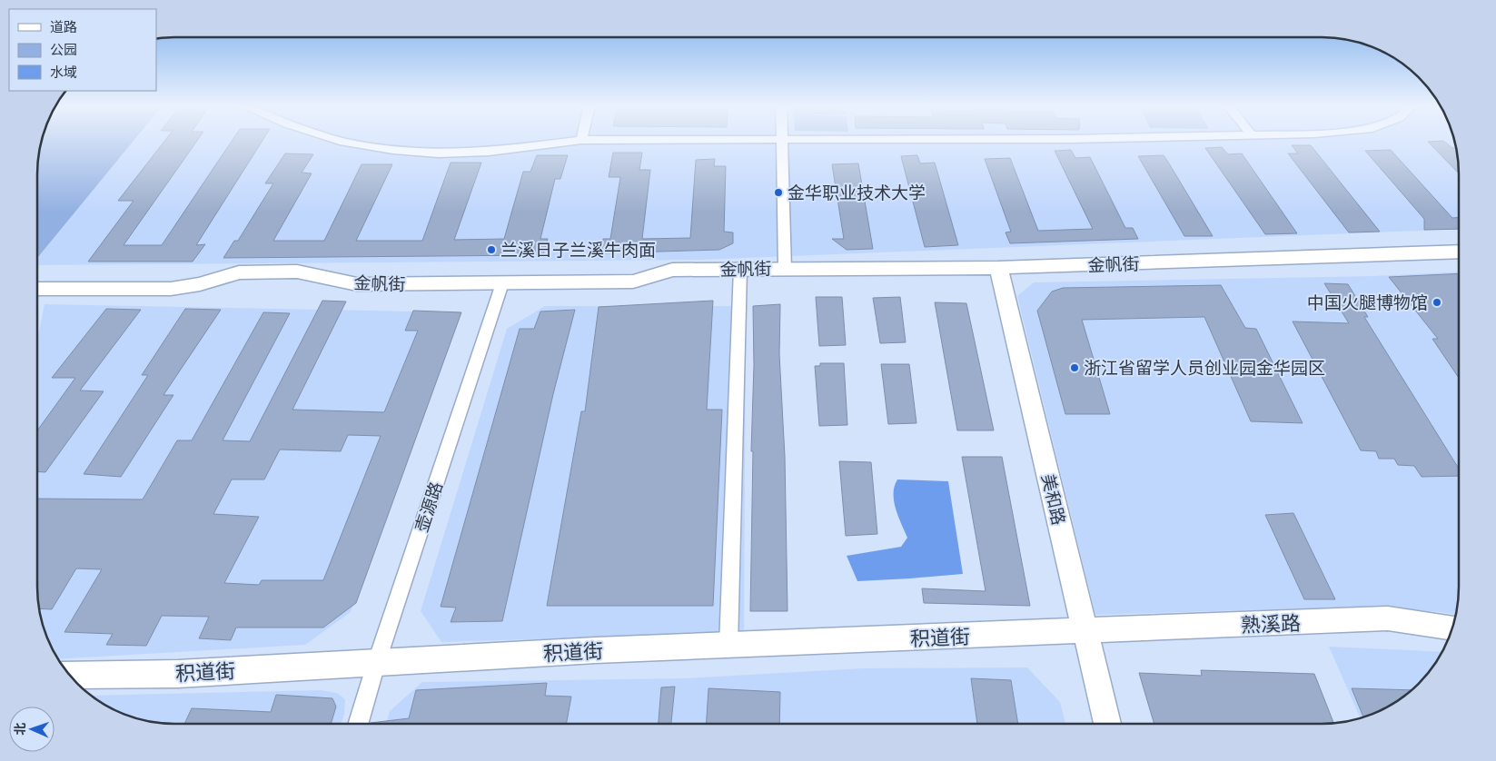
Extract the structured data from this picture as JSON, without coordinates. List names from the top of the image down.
{
  "streets": {
    "street": [
      "金帆街",
      "美和路",
      "壶源路",
      "熟溪路",
      "积道街"
    ]
  },
  "crossings": [
    ["金帆街", "美和路"],
    ["金帆街", "壶源路"],
    ["美和路", "熟溪路"],
    ["美和路", "积道街"],
    ["壶源路", "积道街"],
    ["熟溪路", "积道街"]
  ],
  "places": [
    "金华职业技术大学",
    "兰溪日子兰溪牛肉面",
    "中国火腿博物馆",
    "浙江省留学人员创业园金华园区"
  ],
  "legend": ["道路", "公园", "水域"],
  "north": "left"
}
